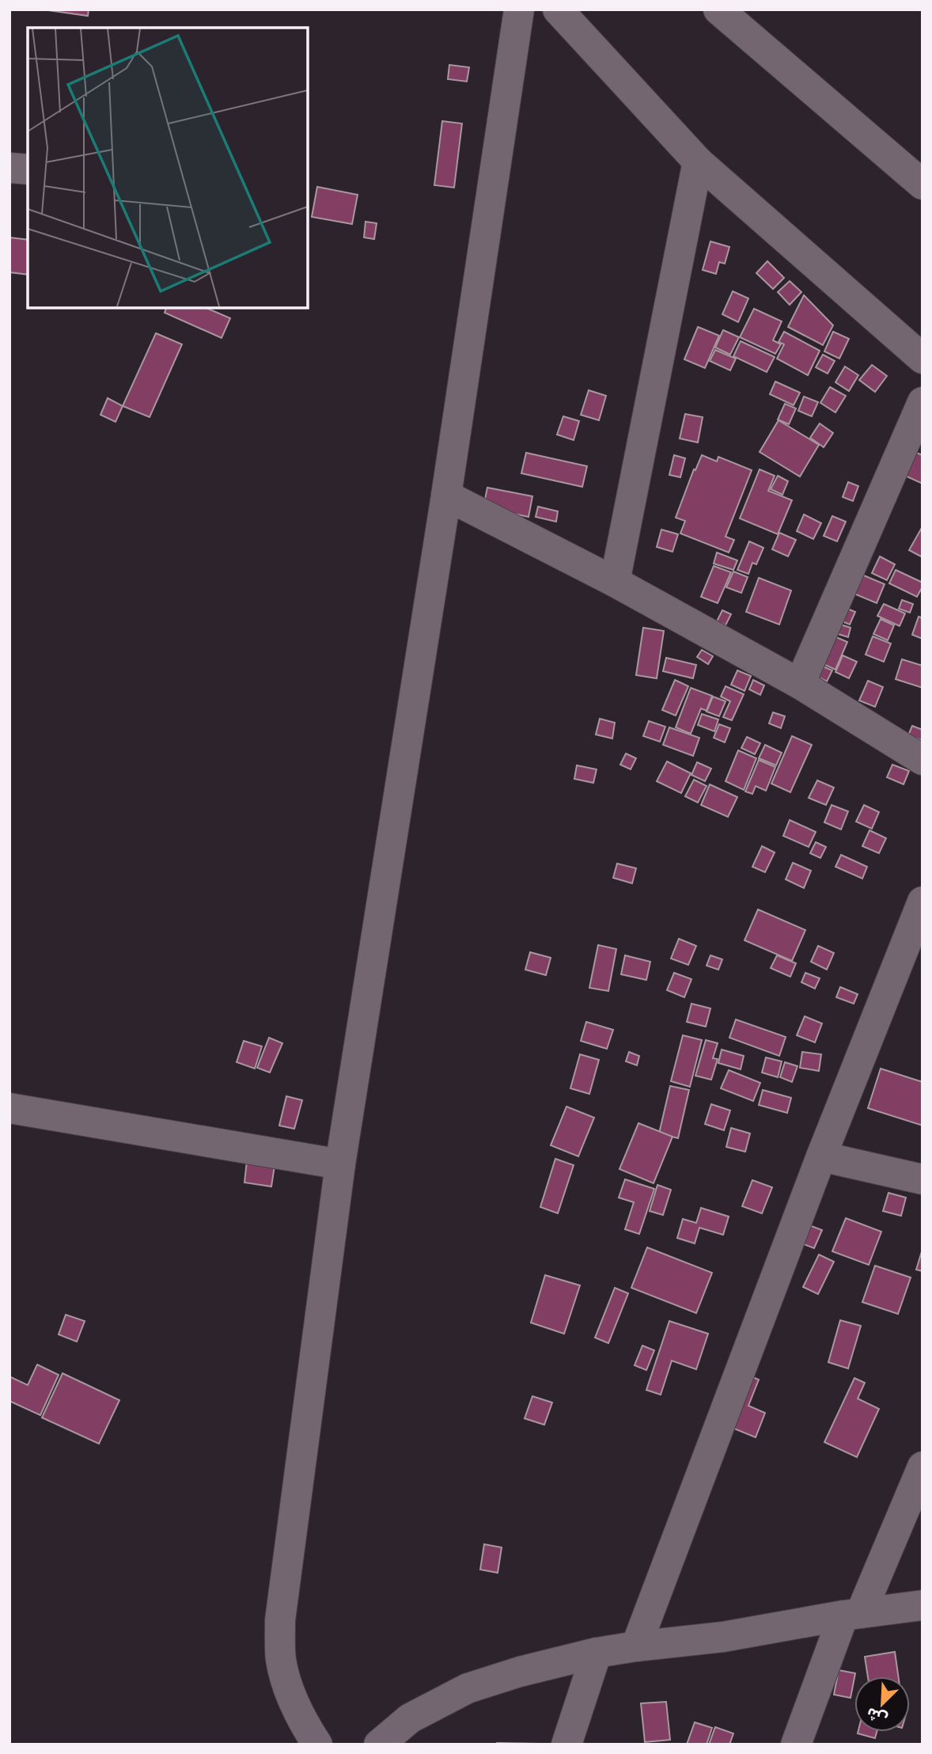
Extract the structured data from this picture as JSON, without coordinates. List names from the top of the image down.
{
  "north": "bottom left"
}
